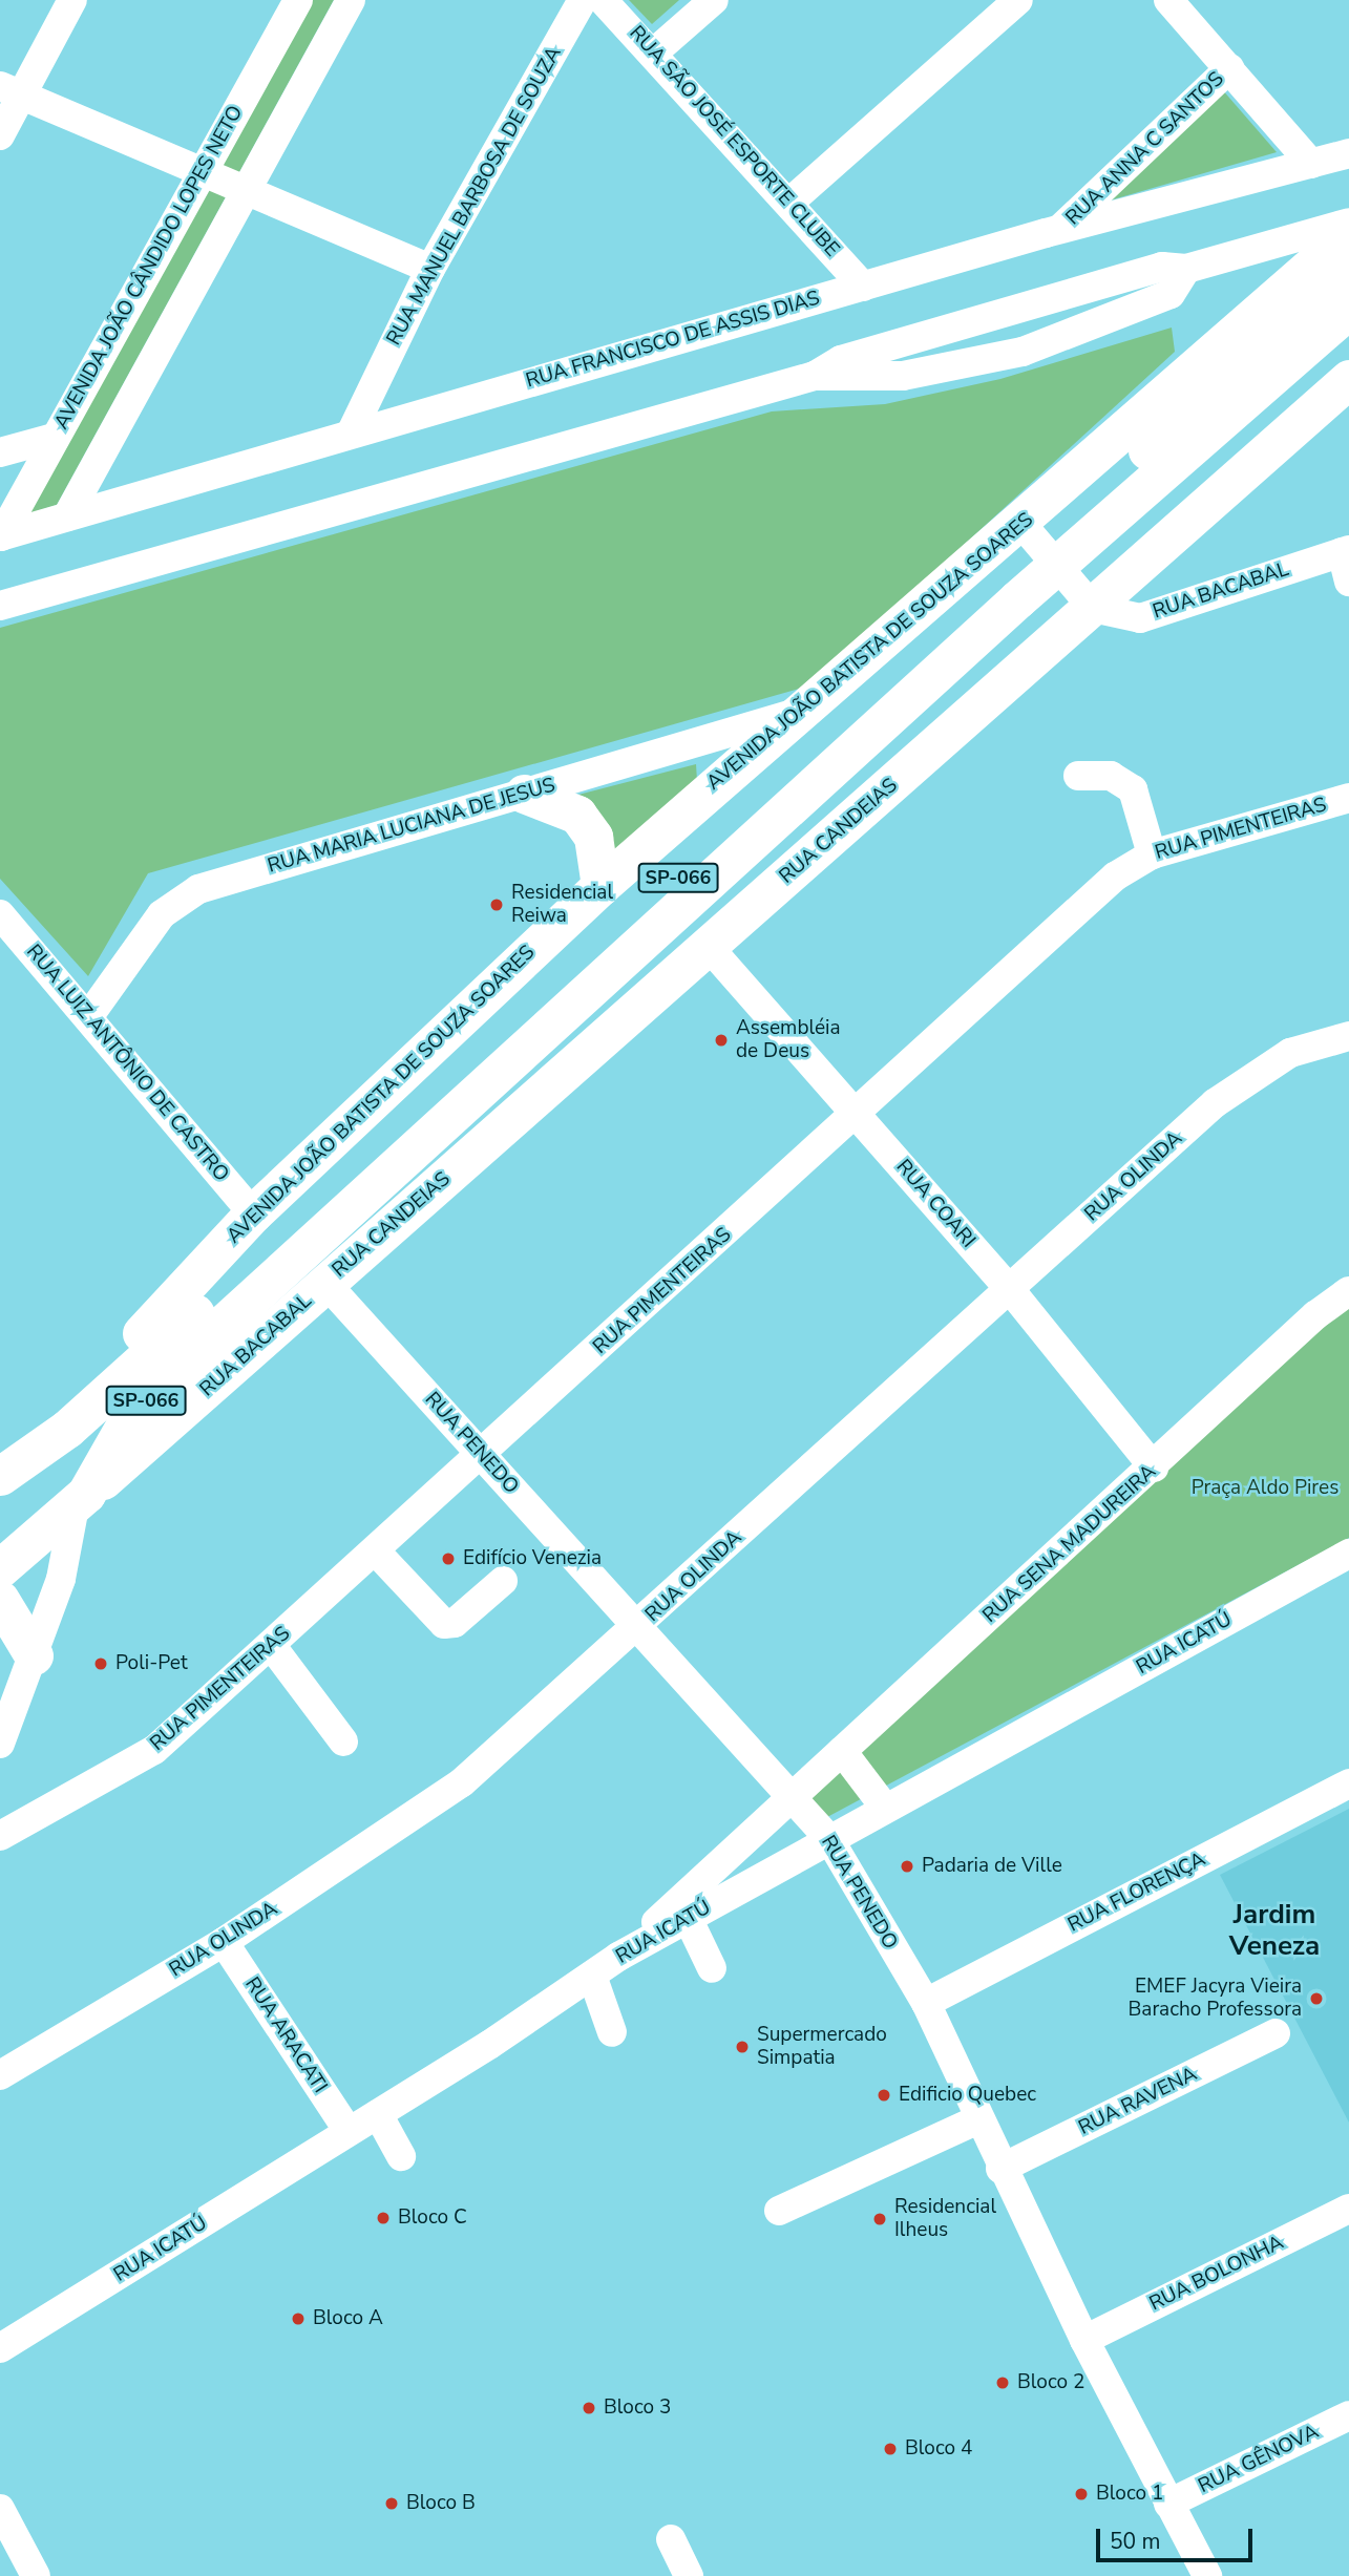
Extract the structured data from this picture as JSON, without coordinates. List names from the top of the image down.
{
  "streets": {
    "main road": [
      "RUA BACABAL",
      "AVENIDA JOÃO BATISTA DE SOUZA SOARES",
      "RUA CANDEIAS",
      "SP-066"
    ],
    "street": [
      "RUA SÃO JOSÉ ESPORTE CLUBE",
      "RUA ANNA C SANTOS",
      "RUA MANUEL BARBOSA DE SOUZA",
      "AVENIDA JOÃO CÂNDIDO LOPES NETO",
      "RUA FRANCISCO DE ASSIS DIAS",
      "RUA MARIA LUCIANA DE JESUS",
      "RUA PIMENTEIRAS",
      "RUA LUIZ ANTÔNIO DE CASTRO",
      "RUA OLINDA",
      "RUA COARI",
      "RUA PENEDO",
      "RUA SENA MADUREIRA",
      "RUA ICATÚ",
      "RUA FLORENÇA",
      "RUA ARACATI",
      "RUA RAVENA",
      "RUA BOLONHA",
      "RUA GÊNOVA"
    ]
  },
  "crossings": [
    ["RUA SÃO JOSÉ ESPORTE CLUBE", "RUA FRANCISCO DE ASSIS DIAS"],
    ["RUA ANNA C SANTOS", "RUA FRANCISCO DE ASSIS DIAS"],
    ["RUA MANUEL BARBOSA DE SOUZA", "RUA FRANCISCO DE ASSIS DIAS"],
    ["AVENIDA JOÃO CÂNDIDO LOPES NETO", "RUA FRANCISCO DE ASSIS DIAS"],
    ["RUA BACABAL", "RUA CANDEIAS"],
    ["RUA BACABAL", "SP-066"],
    ["RUA BACABAL", "RUA PENEDO"],
    ["AVENIDA JOÃO BATISTA DE SOUZA SOARES", "RUA MARIA LUCIANA DE JESUS"],
    ["AVENIDA JOÃO BATISTA DE SOUZA SOARES", "SP-066"],
    ["AVENIDA JOÃO BATISTA DE SOUZA SOARES", "RUA LUIZ ANTÔNIO DE CASTRO"],
    ["RUA MARIA LUCIANA DE JESUS", "RUA LUIZ ANTÔNIO DE CASTRO"],
    ["RUA PIMENTEIRAS", "RUA COARI"],
    ["RUA PIMENTEIRAS", "RUA PENEDO"],
    ["RUA CANDEIAS", "RUA COARI"],
    ["RUA CANDEIAS", "RUA PENEDO"],
    ["RUA OLINDA", "RUA COARI"],
    ["RUA OLINDA", "RUA PENEDO"],
    ["RUA OLINDA", "RUA ARACATI"],
    ["RUA COARI", "RUA SENA MADUREIRA"],
    ["RUA PENEDO", "RUA SENA MADUREIRA"],
    ["RUA PENEDO", "RUA ICATÚ"],
    ["RUA PENEDO", "RUA FLORENÇA"],
    ["RUA PENEDO", "RUA RAVENA"],
    ["RUA PENEDO", "RUA BOLONHA"],
    ["RUA PENEDO", "RUA GÊNOVA"],
    ["RUA SENA MADUREIRA", "RUA ICATÚ"],
    ["RUA ICATÚ", "RUA ARACATI"]
  ],
  "districts": ["Jardim Veneza"],
  "parks": ["Praça Aldo Pires"],
  "places": [
    "Residencial Reiwa",
    "Assembléia de Deus",
    "Edifício Venezia",
    "Poli-Pet",
    "Padaria de Ville",
    "EMEF Jacyra Vieira Baracho Professora",
    "Supermercado Simpatia",
    "Edificio Quebec",
    "Bloco C",
    "Residencial Ilheus",
    "Bloco A",
    "Bloco 2",
    "Bloco 3",
    "Bloco 4",
    "Bloco 1",
    "Bloco B"
  ],
  "scale_bar": "50 m"
}
